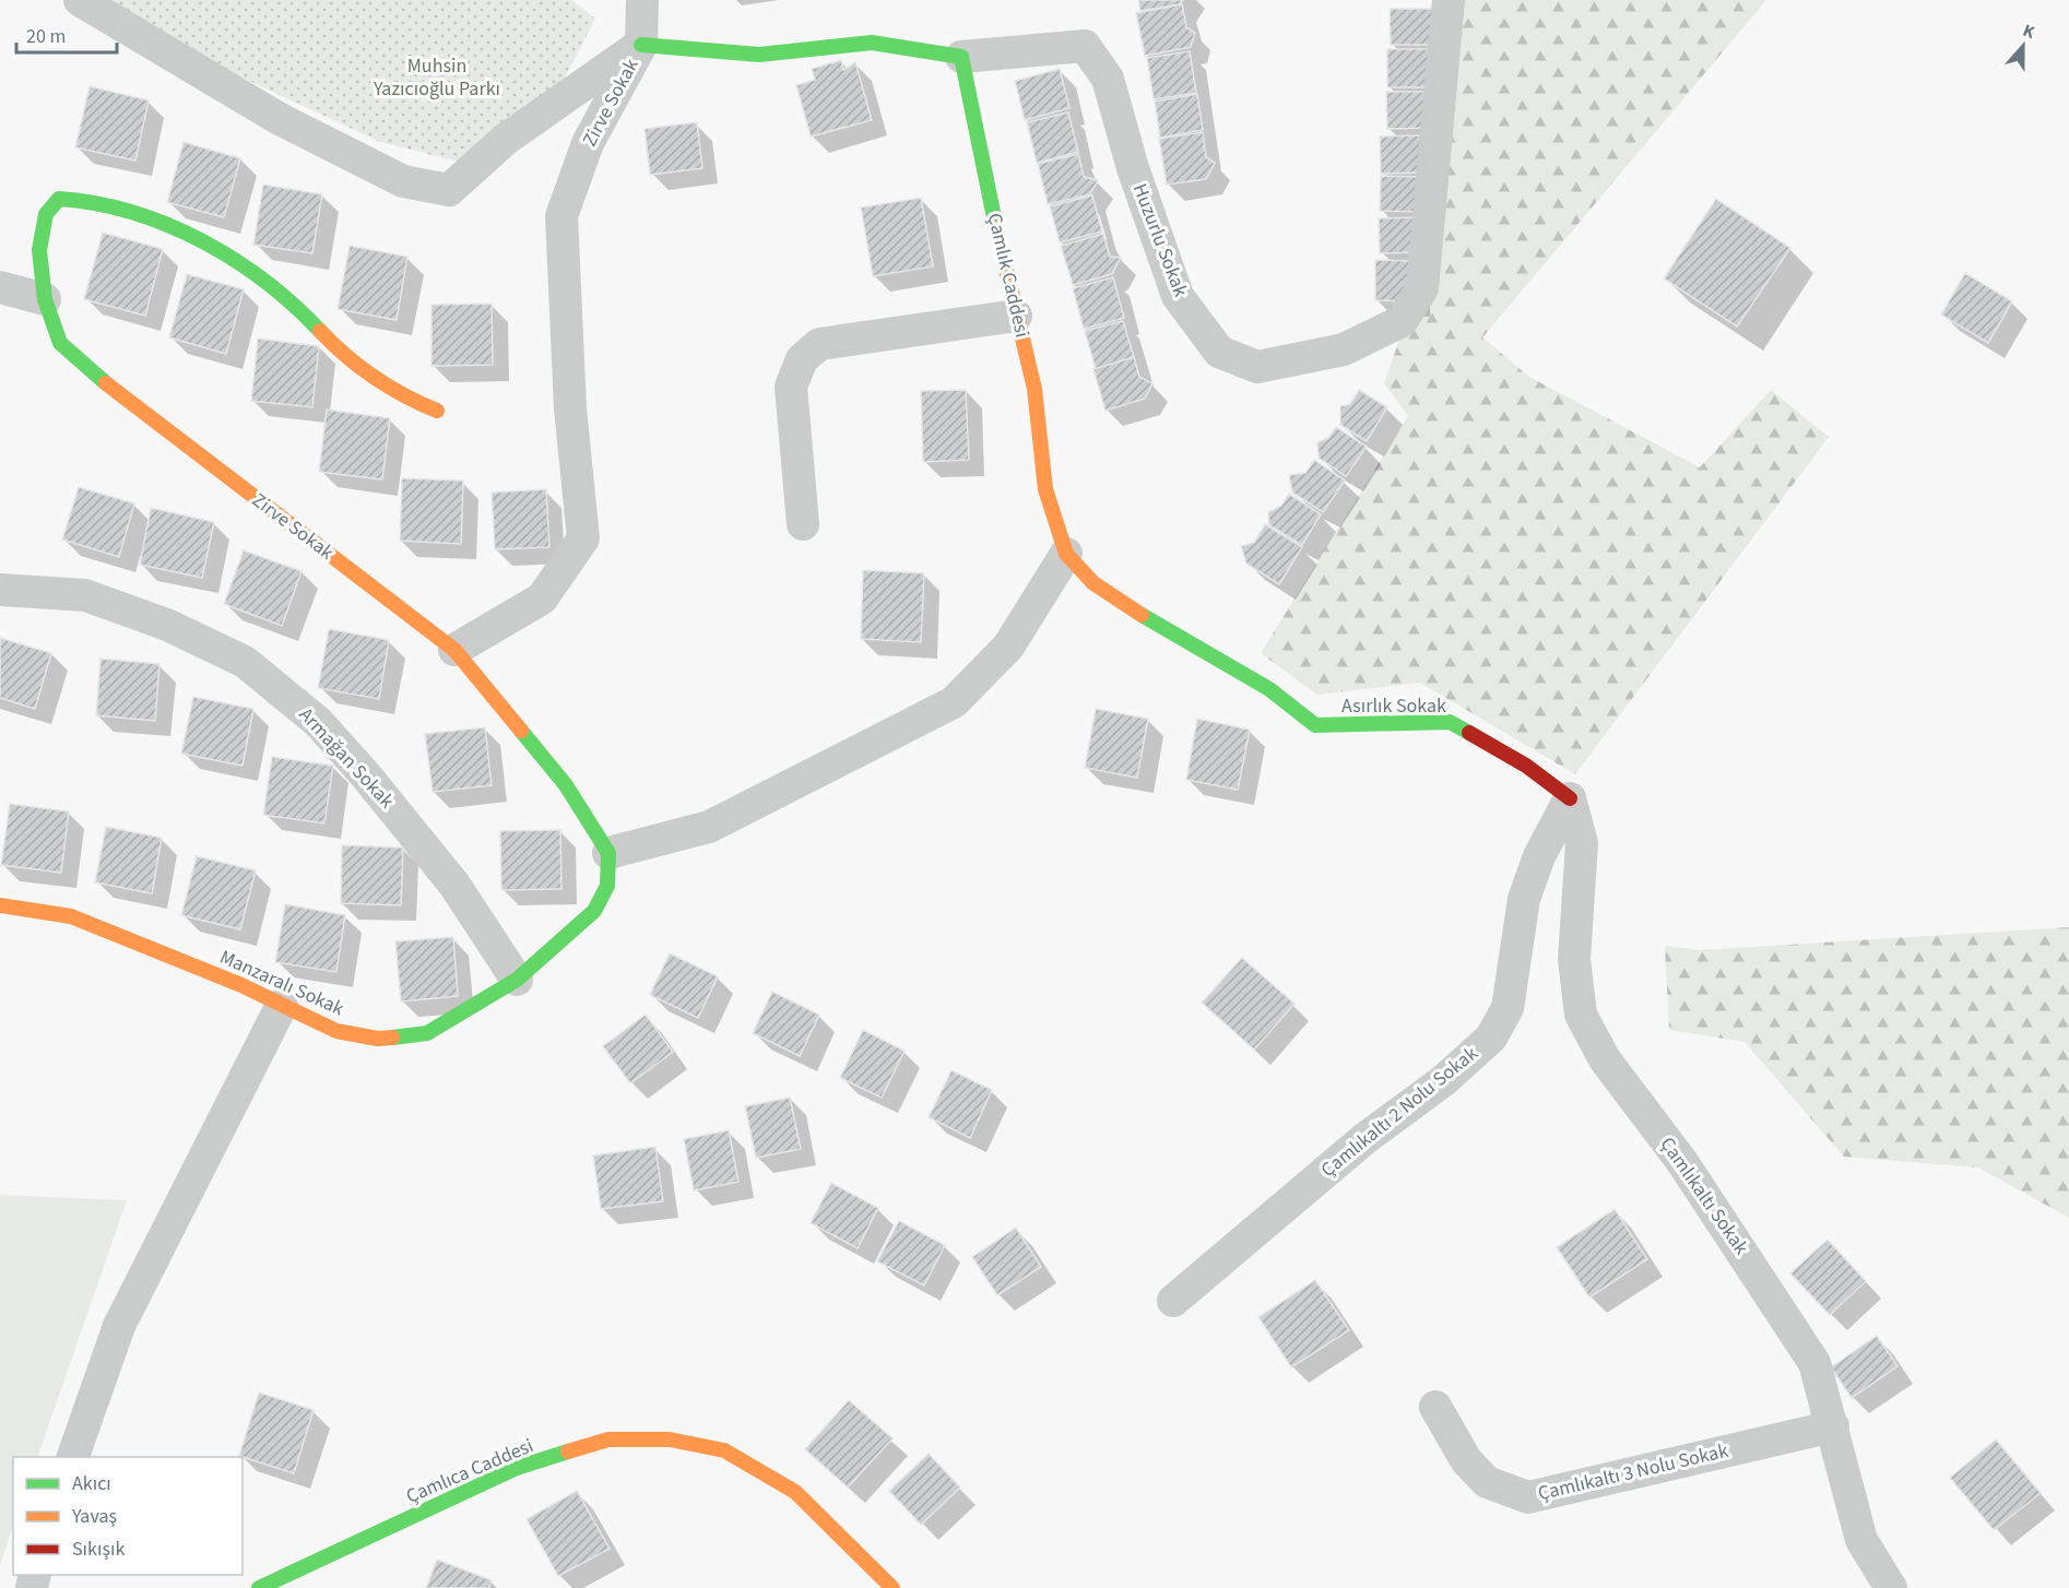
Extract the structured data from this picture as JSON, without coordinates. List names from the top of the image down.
{
  "streets": {
    "street": [
      "Zirve Sokak",
      "Huzurlu Sokak",
      "Çamlık Caddesi",
      "Asırlık Sokak",
      "Armağan Sokak",
      "Manzaralı Sokak",
      "Çamlıkaltı 2 Nolu Sokak",
      "Çamlıkaltı Sokak",
      "Çamlıca Caddesi",
      "Çamlıkaltı 3 Nolu Sokak"
    ]
  },
  "crossings": [
    ["Huzurlu Sokak", "Çamlık Caddesi"],
    ["Çamlık Caddesi", "Asırlık Sokak"],
    ["Asırlık Sokak", "Çamlıkaltı 2 Nolu Sokak"],
    ["Asırlık Sokak", "Çamlıkaltı Sokak"],
    ["Armağan Sokak", "Manzaralı Sokak"],
    ["Çamlıkaltı 2 Nolu Sokak", "Çamlıkaltı Sokak"],
    ["Çamlıkaltı Sokak", "Çamlıkaltı 3 Nolu Sokak"]
  ],
  "parks": ["Muhsin Yazıcıoğlu Parkı"],
  "legend": ["Akıcı", "Yavaş", "Sıkışık"],
  "scale_bar": "20 m",
  "north": "top"
}
